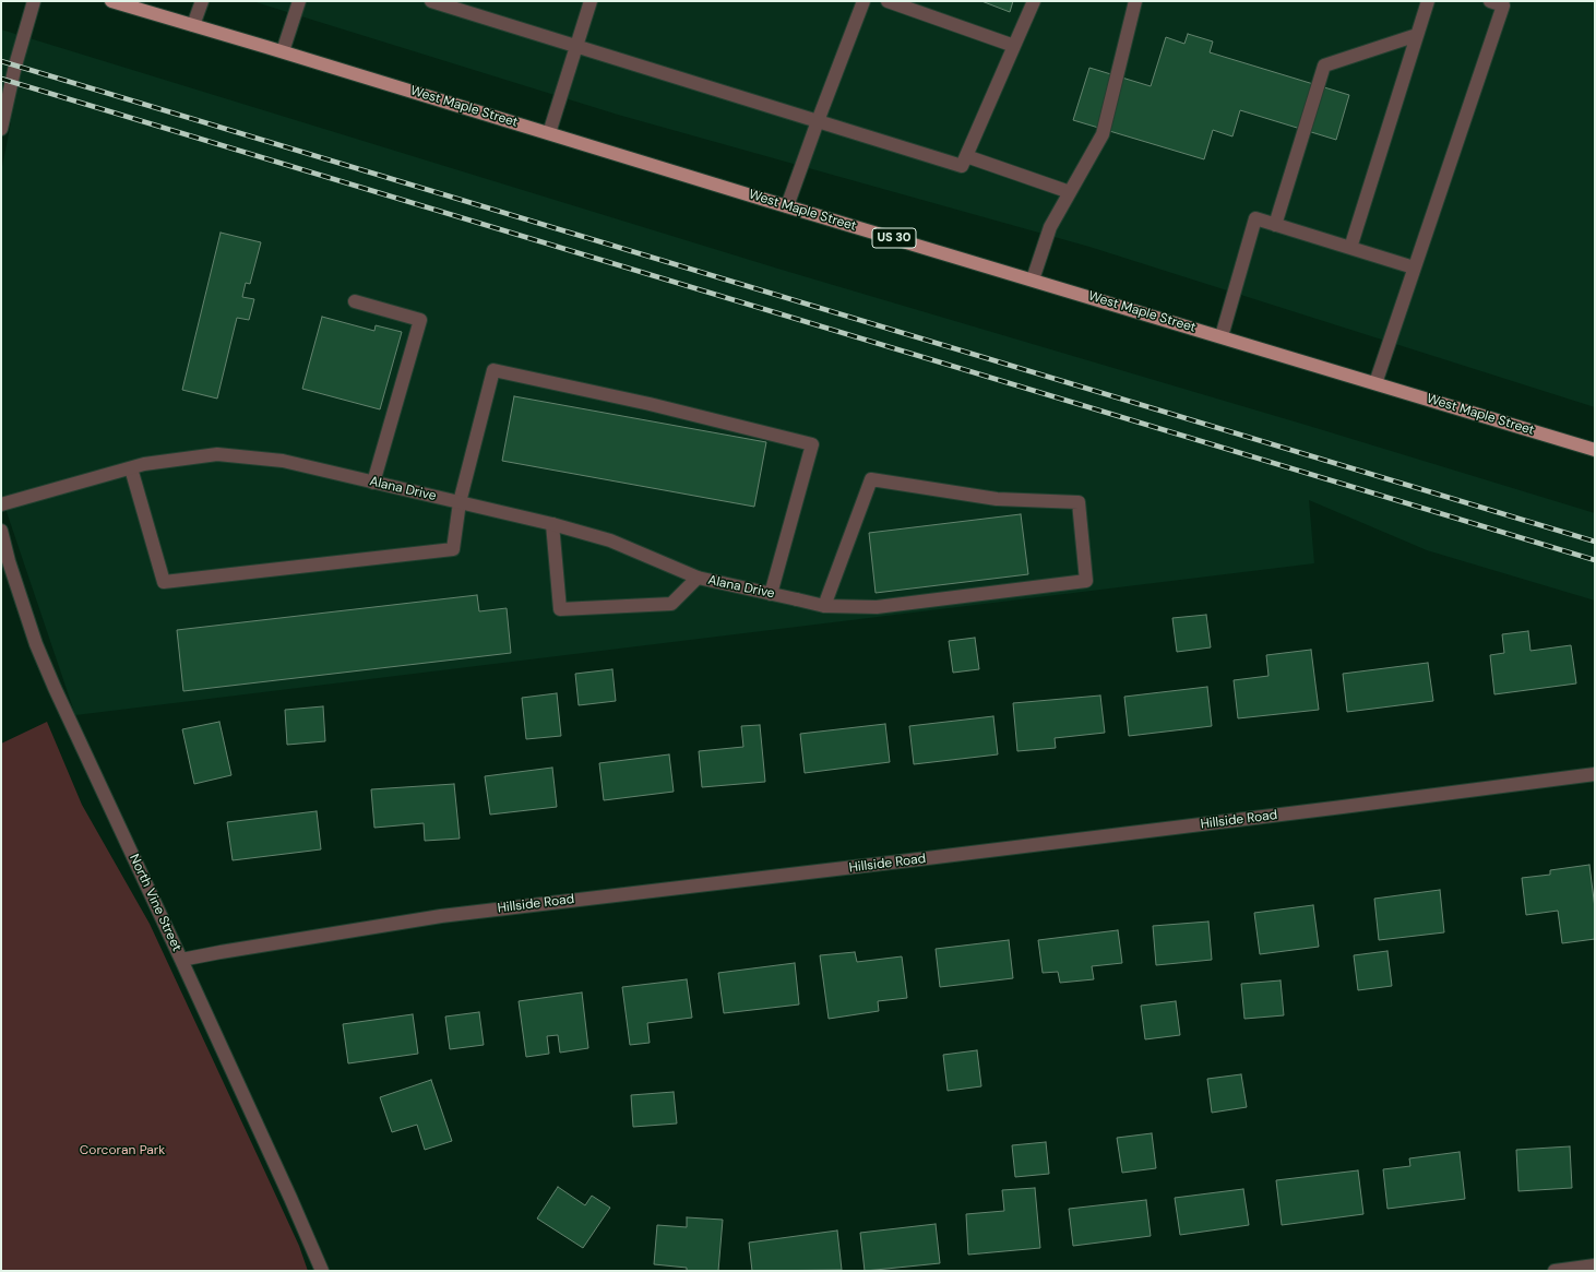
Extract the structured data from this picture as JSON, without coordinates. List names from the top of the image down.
{
  "streets": {
    "main road": ["West Maple Street", "US 30"],
    "street": ["Alana Drive", "Hillside Road", "North Vine Street"]
  },
  "crossings": [
    ["Hillside Road", "North Vine Street"]
  ],
  "parks": ["Corcoran Park"]
}
